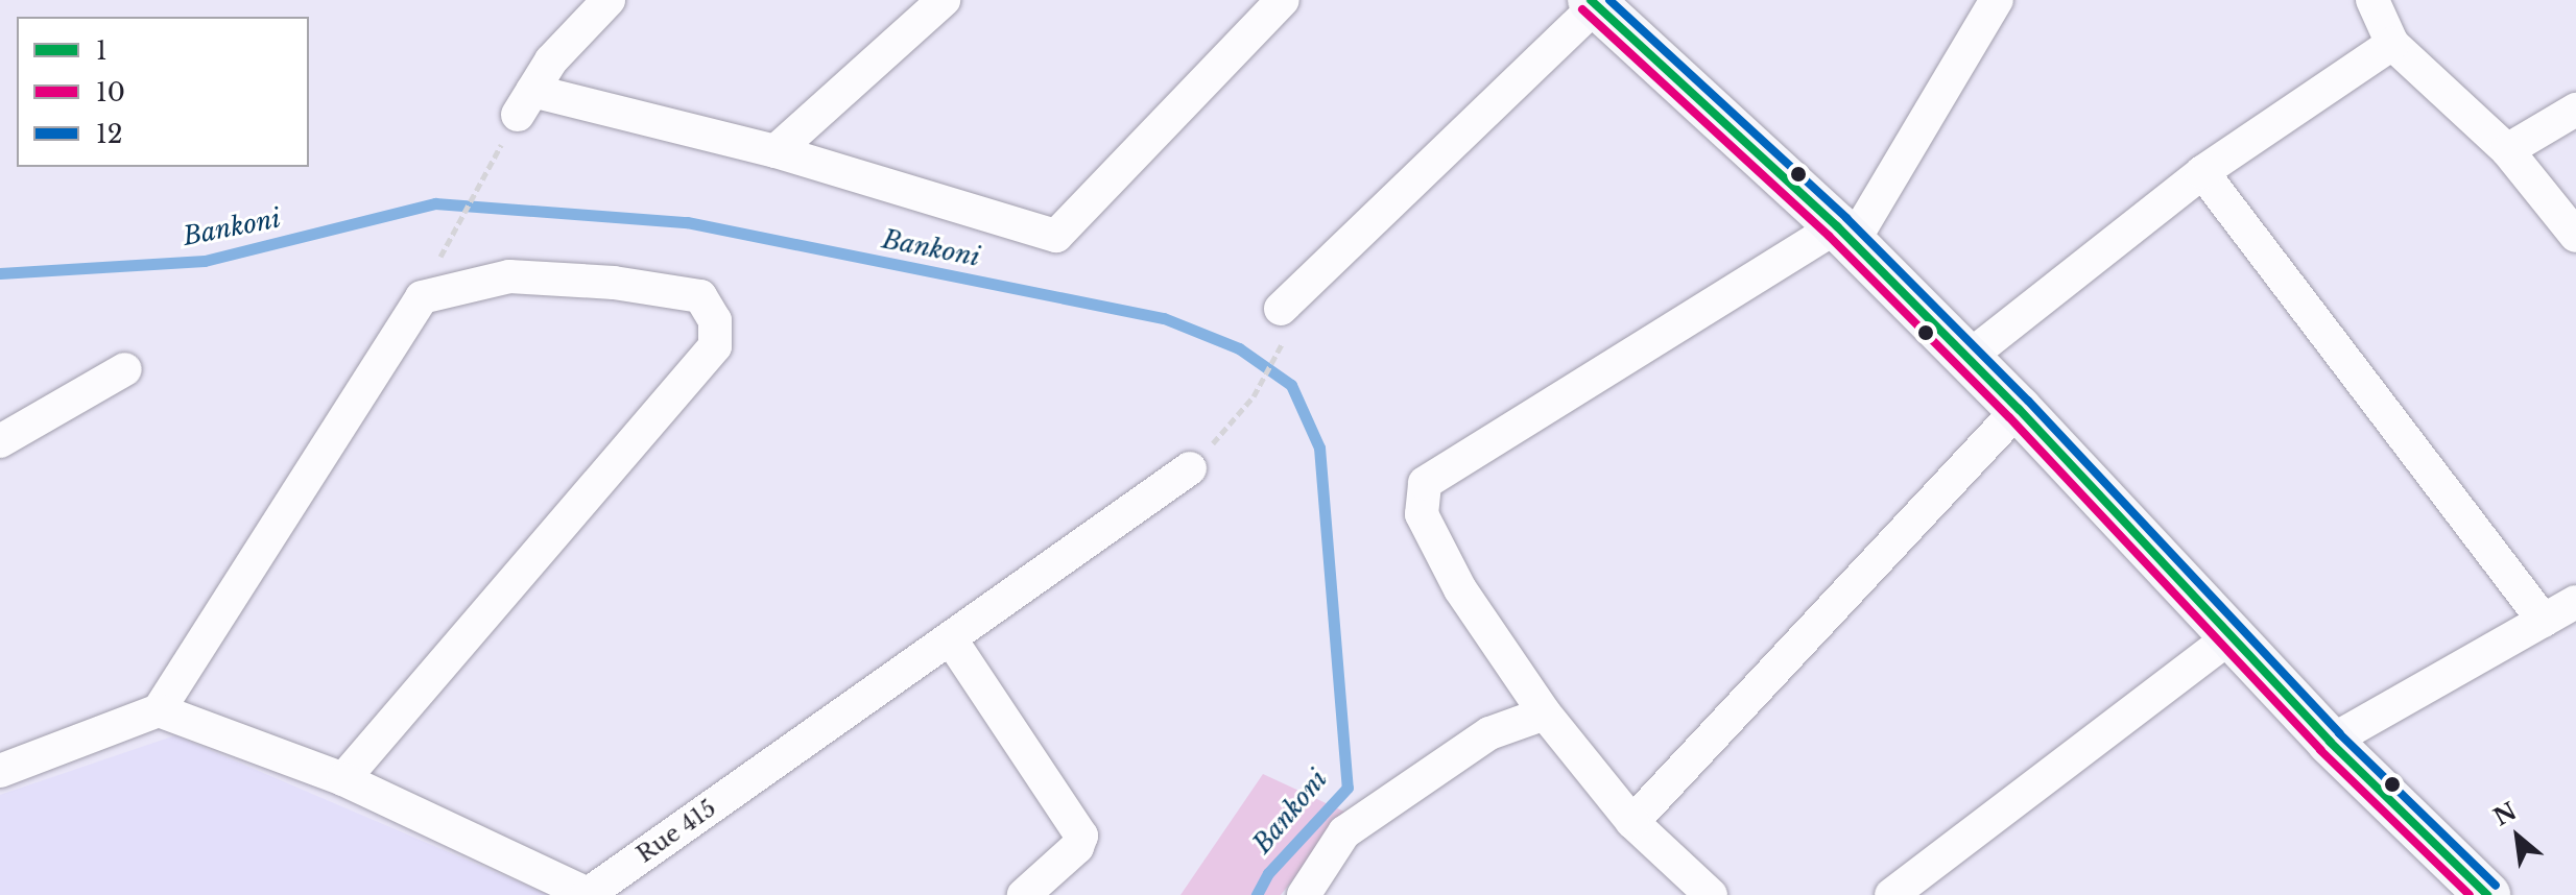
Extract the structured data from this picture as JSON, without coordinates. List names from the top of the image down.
{
  "streets": {
    "street": ["Rue 415"]
  },
  "water": ["Bankoni"],
  "lines": ["transit line 1", "transit line 12", "transit line 10"],
  "legend": ["1", "10", "12"],
  "north": "top left"
}
